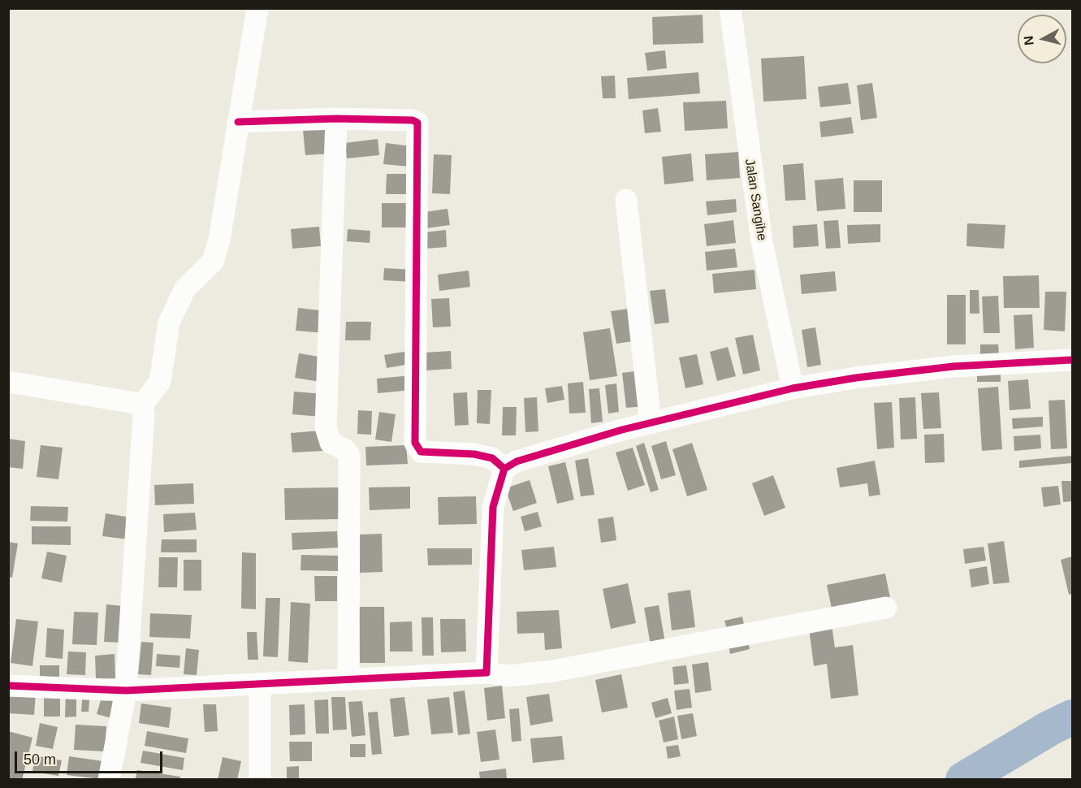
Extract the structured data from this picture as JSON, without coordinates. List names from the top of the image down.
{
  "streets": {
    "street": ["Jalan Sangihe"]
  },
  "scale_bar": "50 m",
  "north": "left"
}
